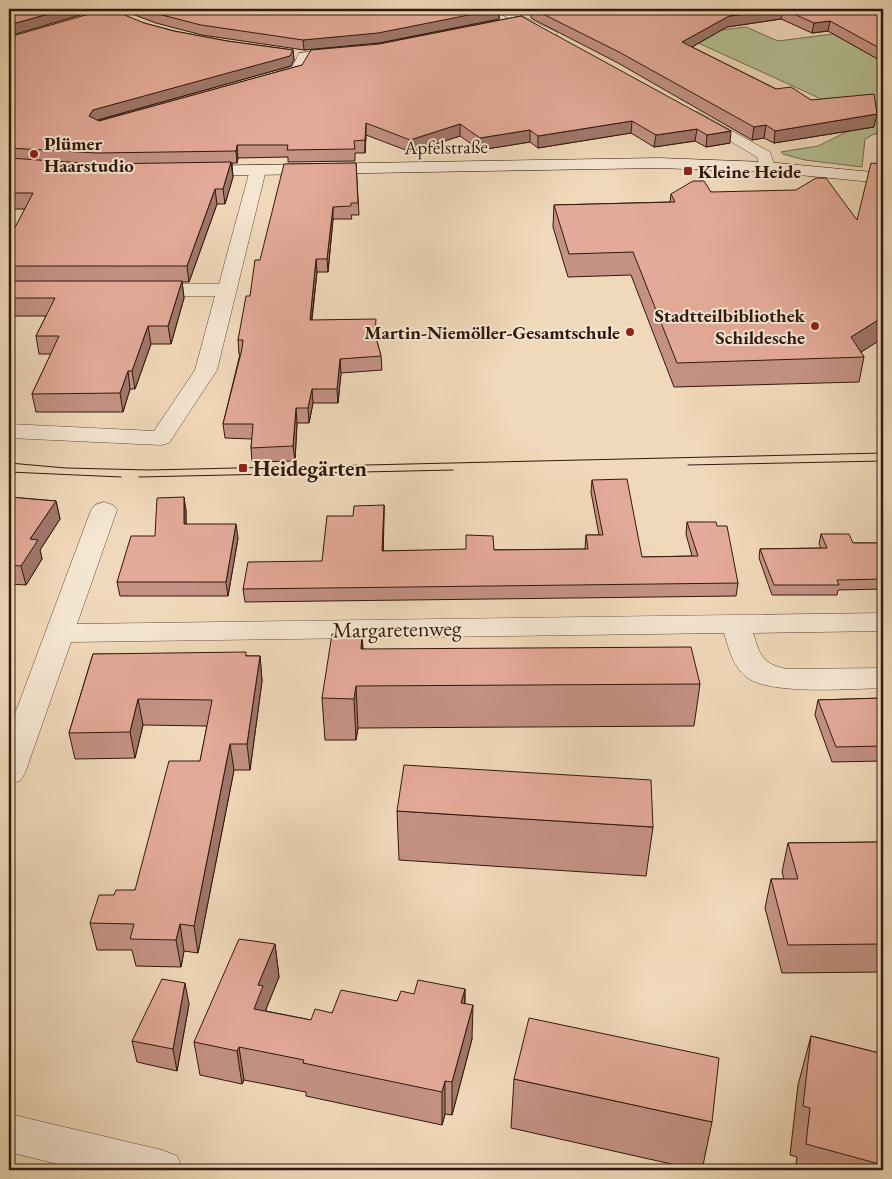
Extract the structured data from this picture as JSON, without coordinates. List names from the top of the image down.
{
  "streets": {
    "street": ["Apfelstraße", "Margaretenweg"]
  },
  "places": {
    "other": ["Plümer Haarstudio", "Stadtteilbibliothek Schildesche", "Martin-Niemöller-Gesamtschule"],
    "transit": ["Kleine Heide", "Heidegärten"]
  }
}
